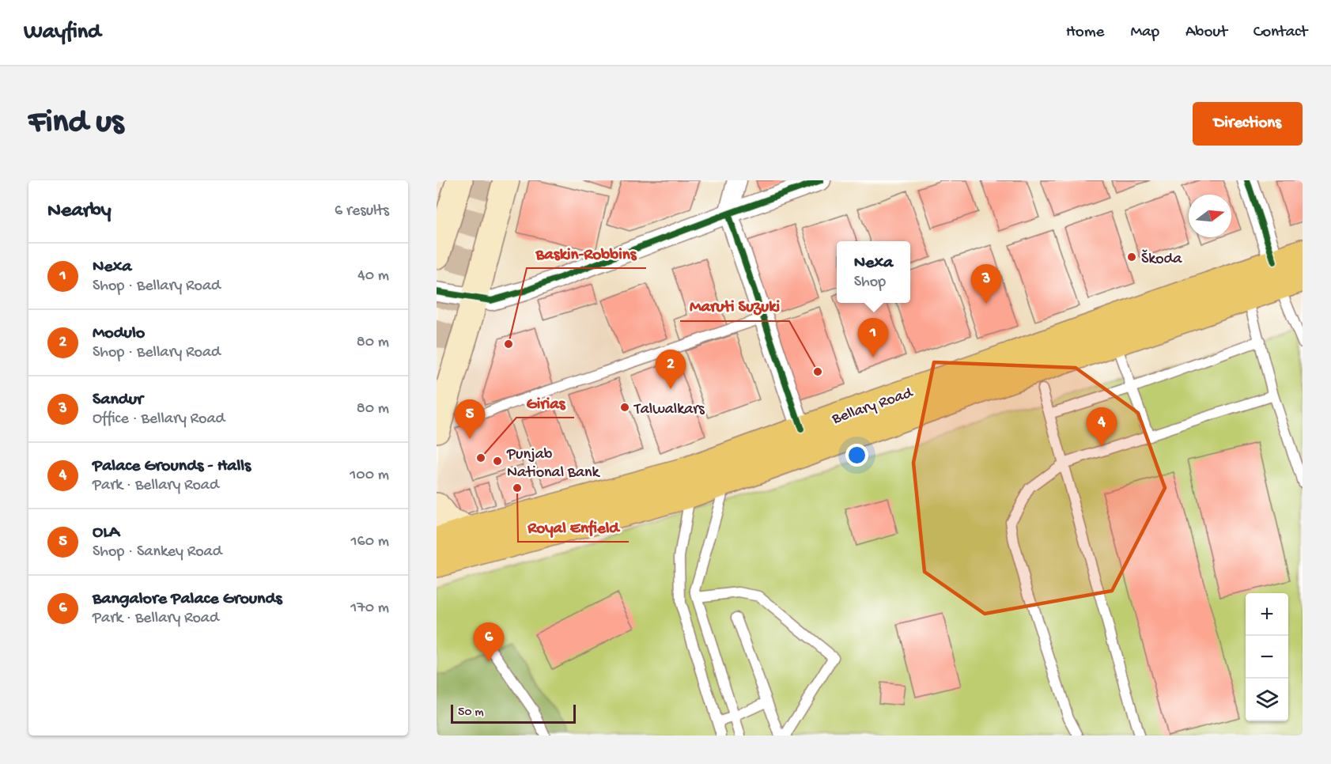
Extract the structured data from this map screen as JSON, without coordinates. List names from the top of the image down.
{
  "streets": {
    "main road": ["Bellary Road"]
  },
  "places": [
    "Škoda",
    "Baskin-Robbins",
    "Maruti Suzuki",
    "Talwalkars",
    "Girias",
    "Punjab National Bank",
    "Royal Enfield"
  ],
  "scale_bar": "50 m",
  "north": "right",
  "page": {
    "header": "Wayfind",
    "nav": [
      "Home",
      "Map",
      "About",
      "Contact"
    ],
    "buttons": "Directions",
    "title": "Find us",
    "heading": ["Nearby", "6 results"],
    "popup": ["Nexa", "Shop"],
    "list": [
      {
        "mark": "1",
        "name": "Nexa",
        "note": "Shop · Bellary Road",
        "value": "40 m"
      },
      {
        "mark": "2",
        "name": "Modulo",
        "note": "Shop · Bellary Road",
        "value": "80 m"
      },
      {
        "mark": "3",
        "name": "Sandur",
        "note": "Office · Bellary Road",
        "value": "80 m"
      },
      {
        "mark": "4",
        "name": "Palace Grounds - Halls",
        "note": "Park · Bellary Road",
        "value": "100 m"
      },
      {
        "mark": "5",
        "name": "OLA",
        "note": "Shop · Sankey Road",
        "value": "160 m"
      },
      {
        "mark": "6",
        "name": "Bangalore Palace Grounds",
        "note": "Park · Bellary Road",
        "value": "170 m"
      }
    ],
    "pins": [
      "3",
      "1",
      "2",
      "5",
      "4",
      "6"
    ],
    "map_buttons": ["+", "−"],
    "scale": "50 m"
  }
}
